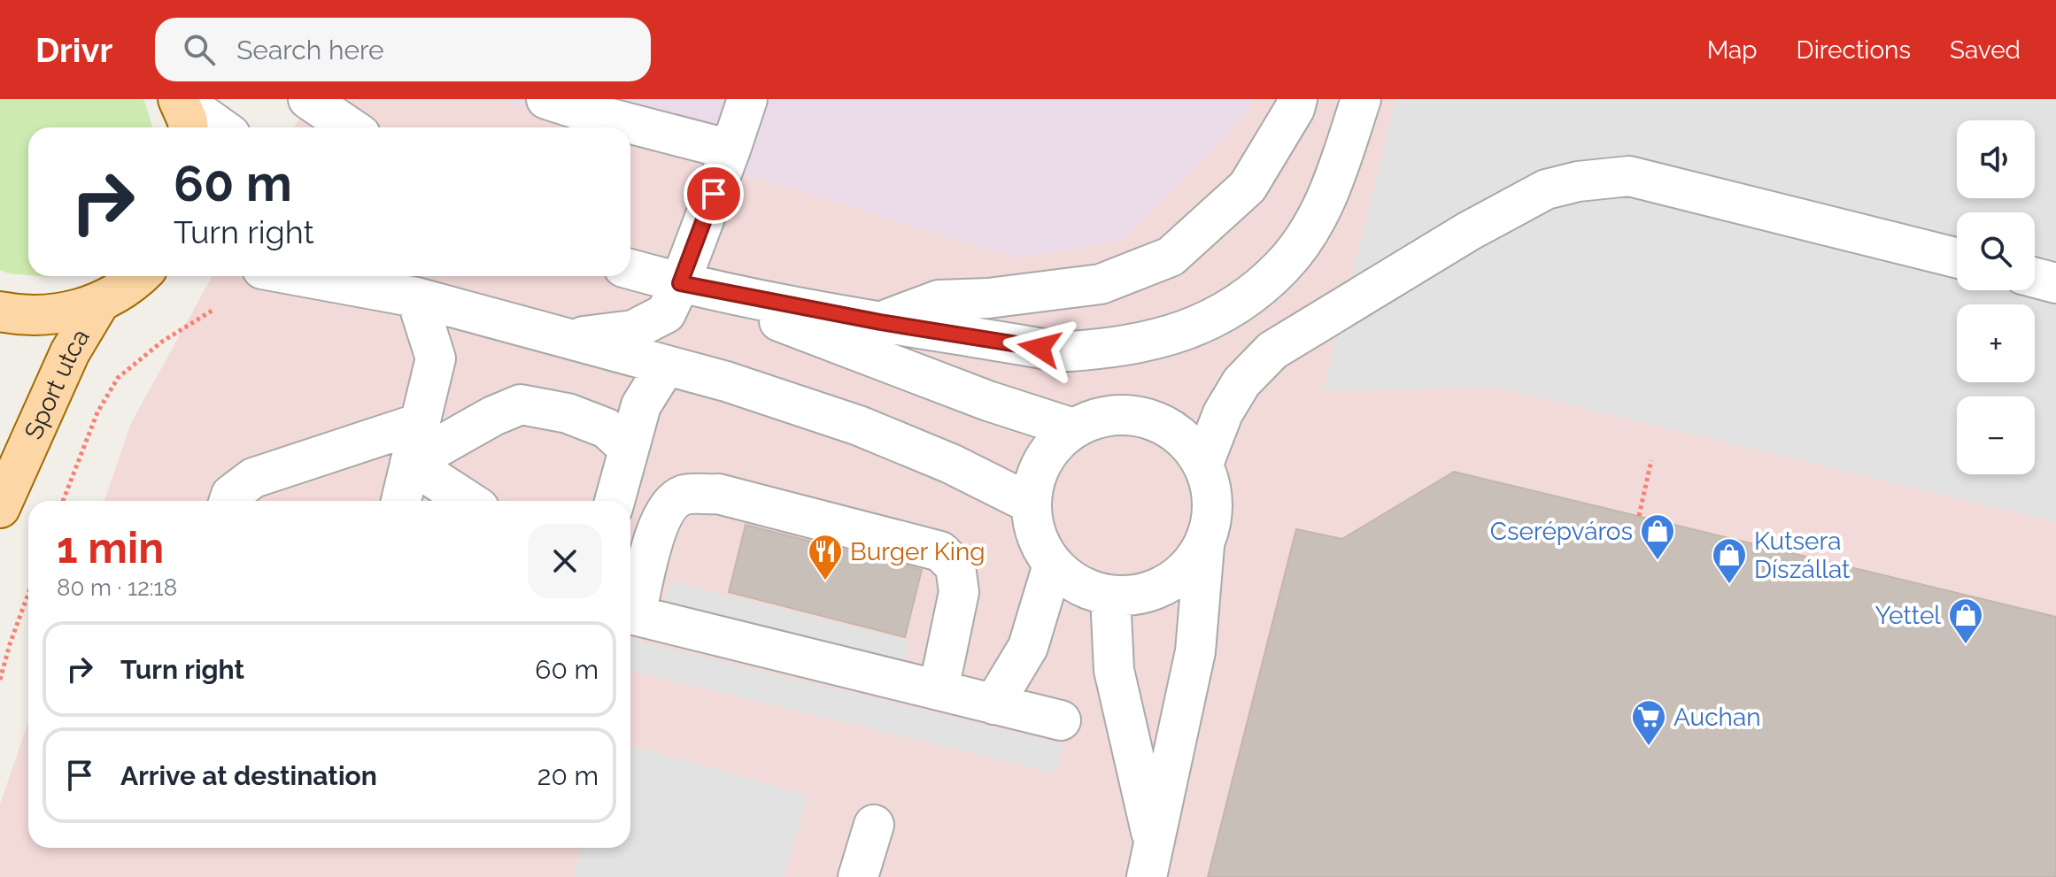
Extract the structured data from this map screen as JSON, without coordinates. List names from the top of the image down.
{
  "streets": {
    "main road": ["Sport utca"]
  },
  "places": {
    "shop": ["Cserépváros", "Kutsera Díszállat", "Yettel"],
    "restaurant": ["Burger King"],
    "supermarket": ["Auchan"]
  },
  "page": {
    "header": "Drivr",
    "search": "Search here",
    "nav": ["Map", "Directions", "Saved"],
    "map_buttons": ["+", "−"],
    "turn": ["60 m", "Turn right"],
    "heading": ["1 min", "80 m · 12:18"],
    "list": [
      {
        "name": "Turn right",
        "value": "60 m"
      },
      {
        "name": "Arrive at destination",
        "value": "20 m"
      }
    ]
  }
}
